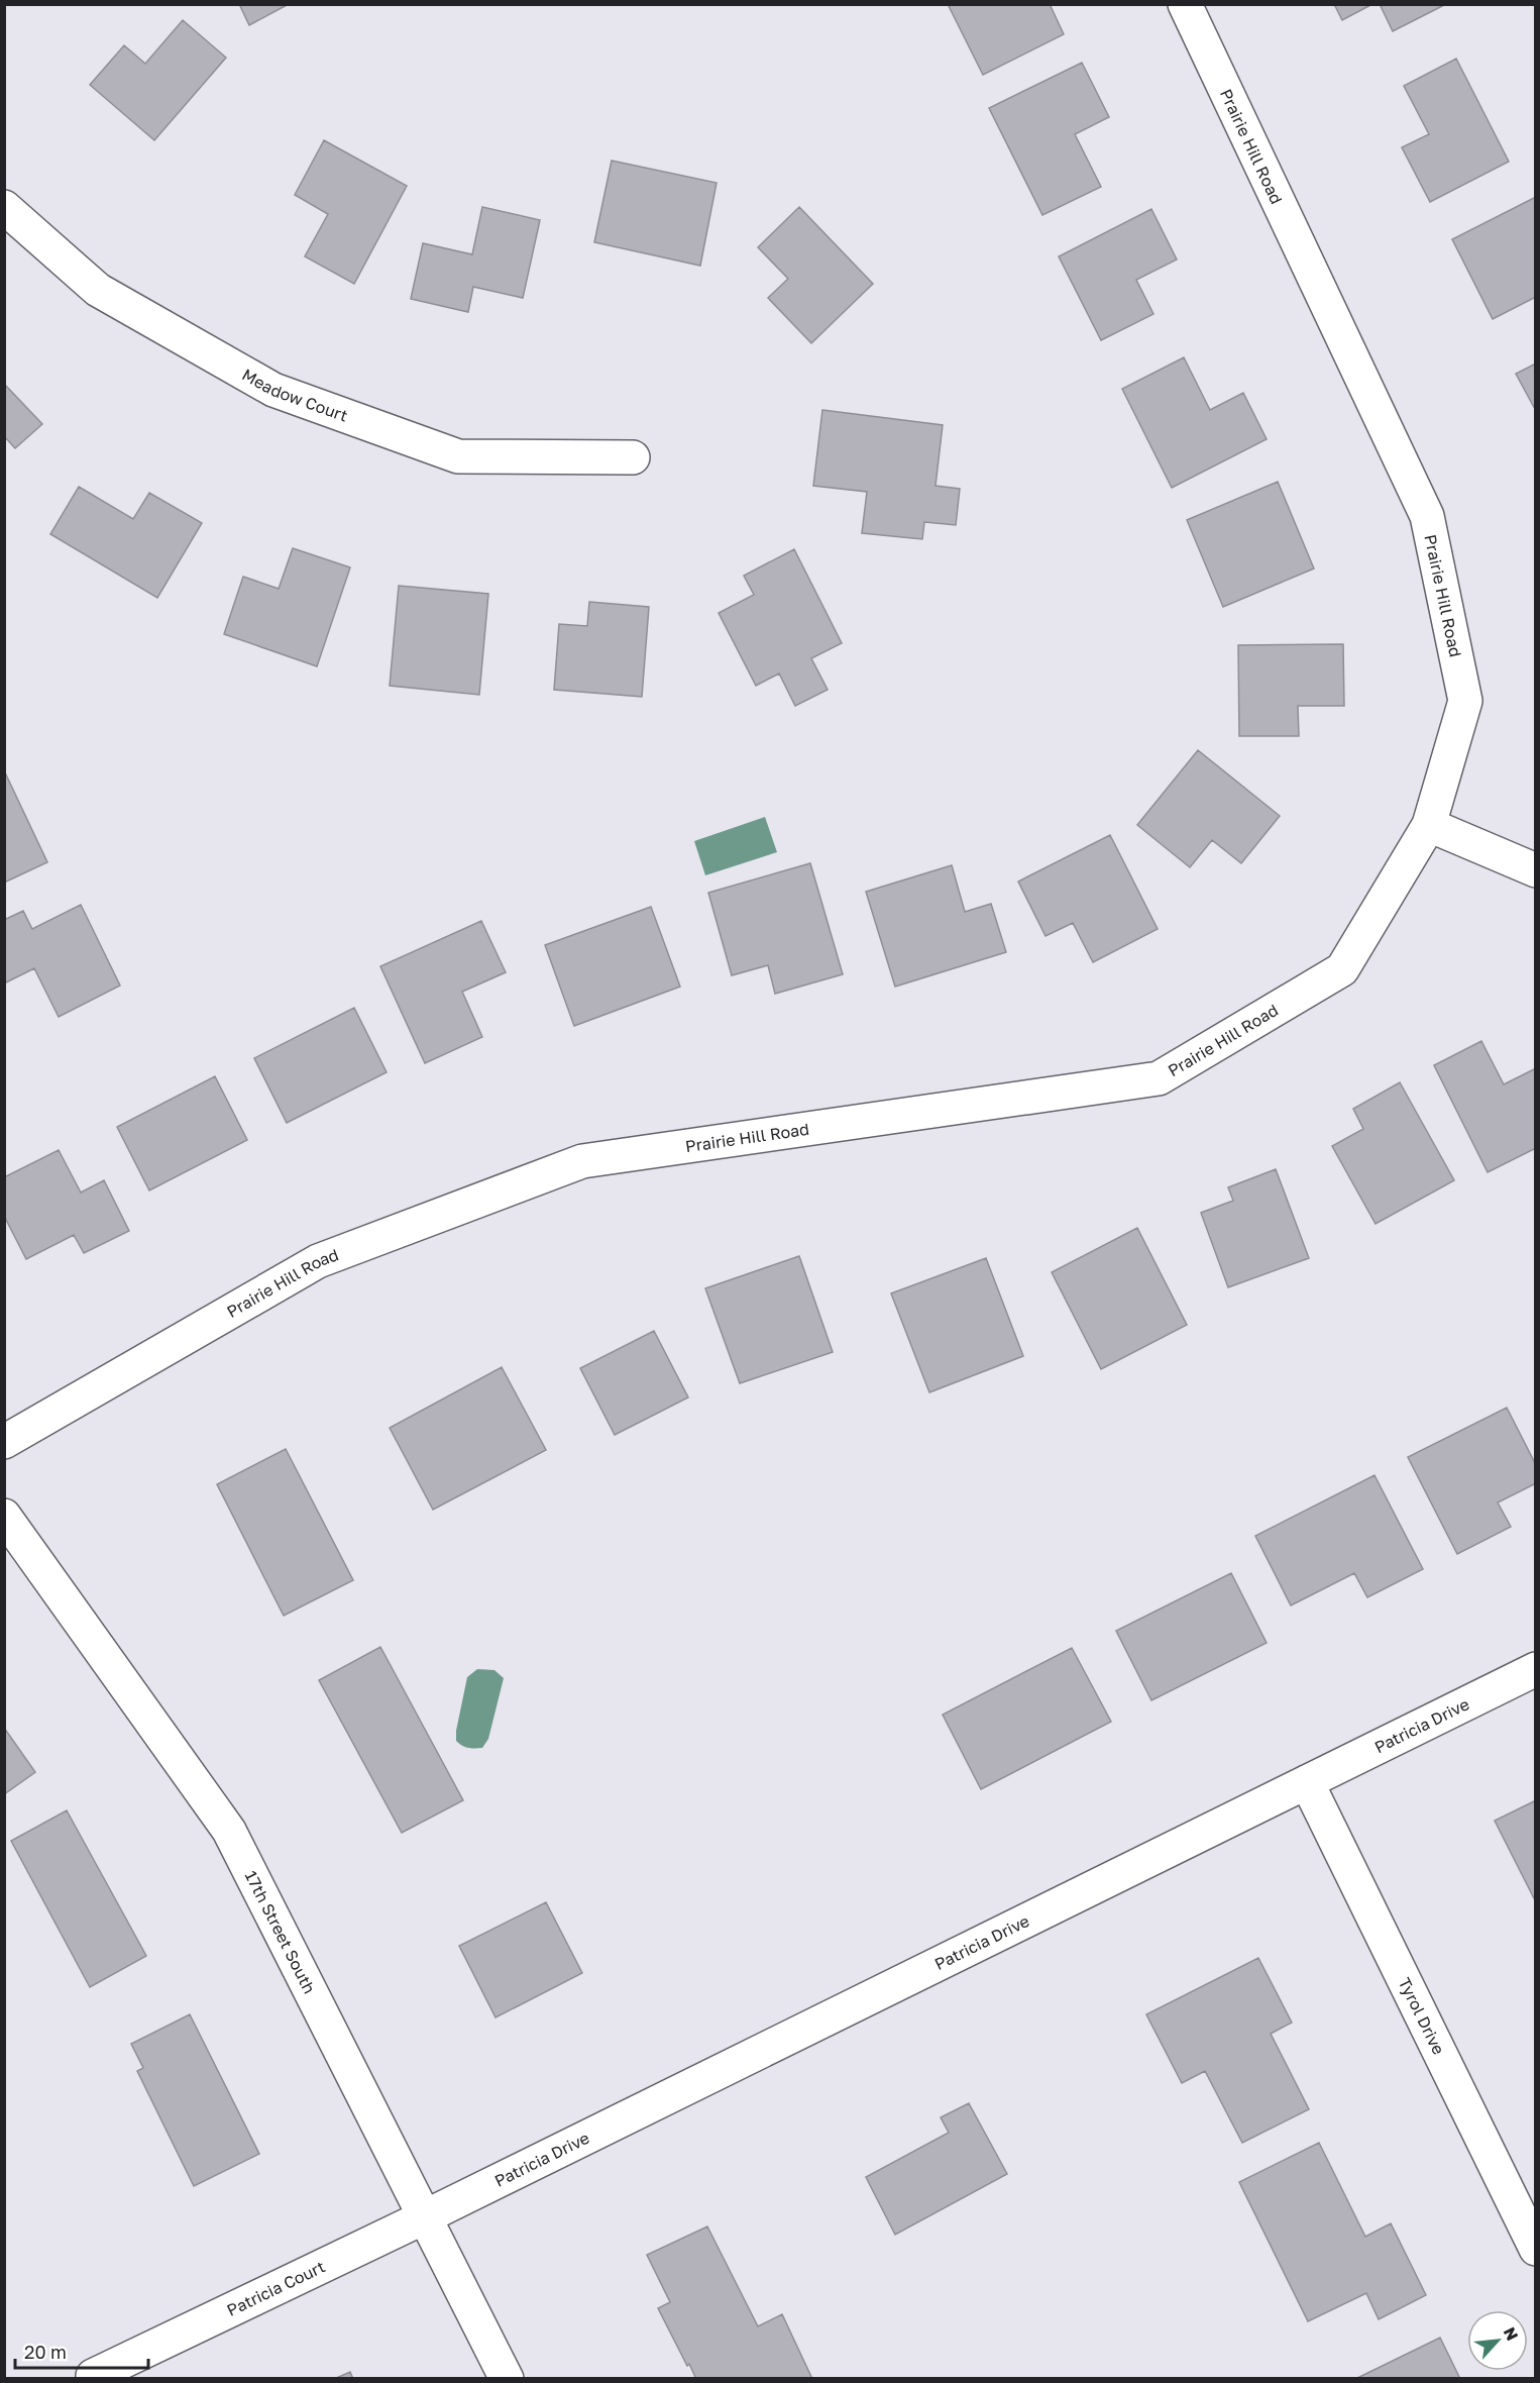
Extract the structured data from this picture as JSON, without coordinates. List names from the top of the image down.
{
  "streets": {
    "street": [
      "Prairie Hill Road",
      "Meadow Court",
      "Patricia Drive",
      "17th Street South",
      "Tyrol Drive",
      "Patricia Court"
    ]
  },
  "crossings": [
    ["Patricia Drive", "17th Street South"],
    ["Patricia Drive", "Tyrol Drive"],
    ["Patricia Drive", "Patricia Court"],
    ["17th Street South", "Patricia Court"]
  ],
  "scale_bar": "20 m",
  "north": "top right"
}
